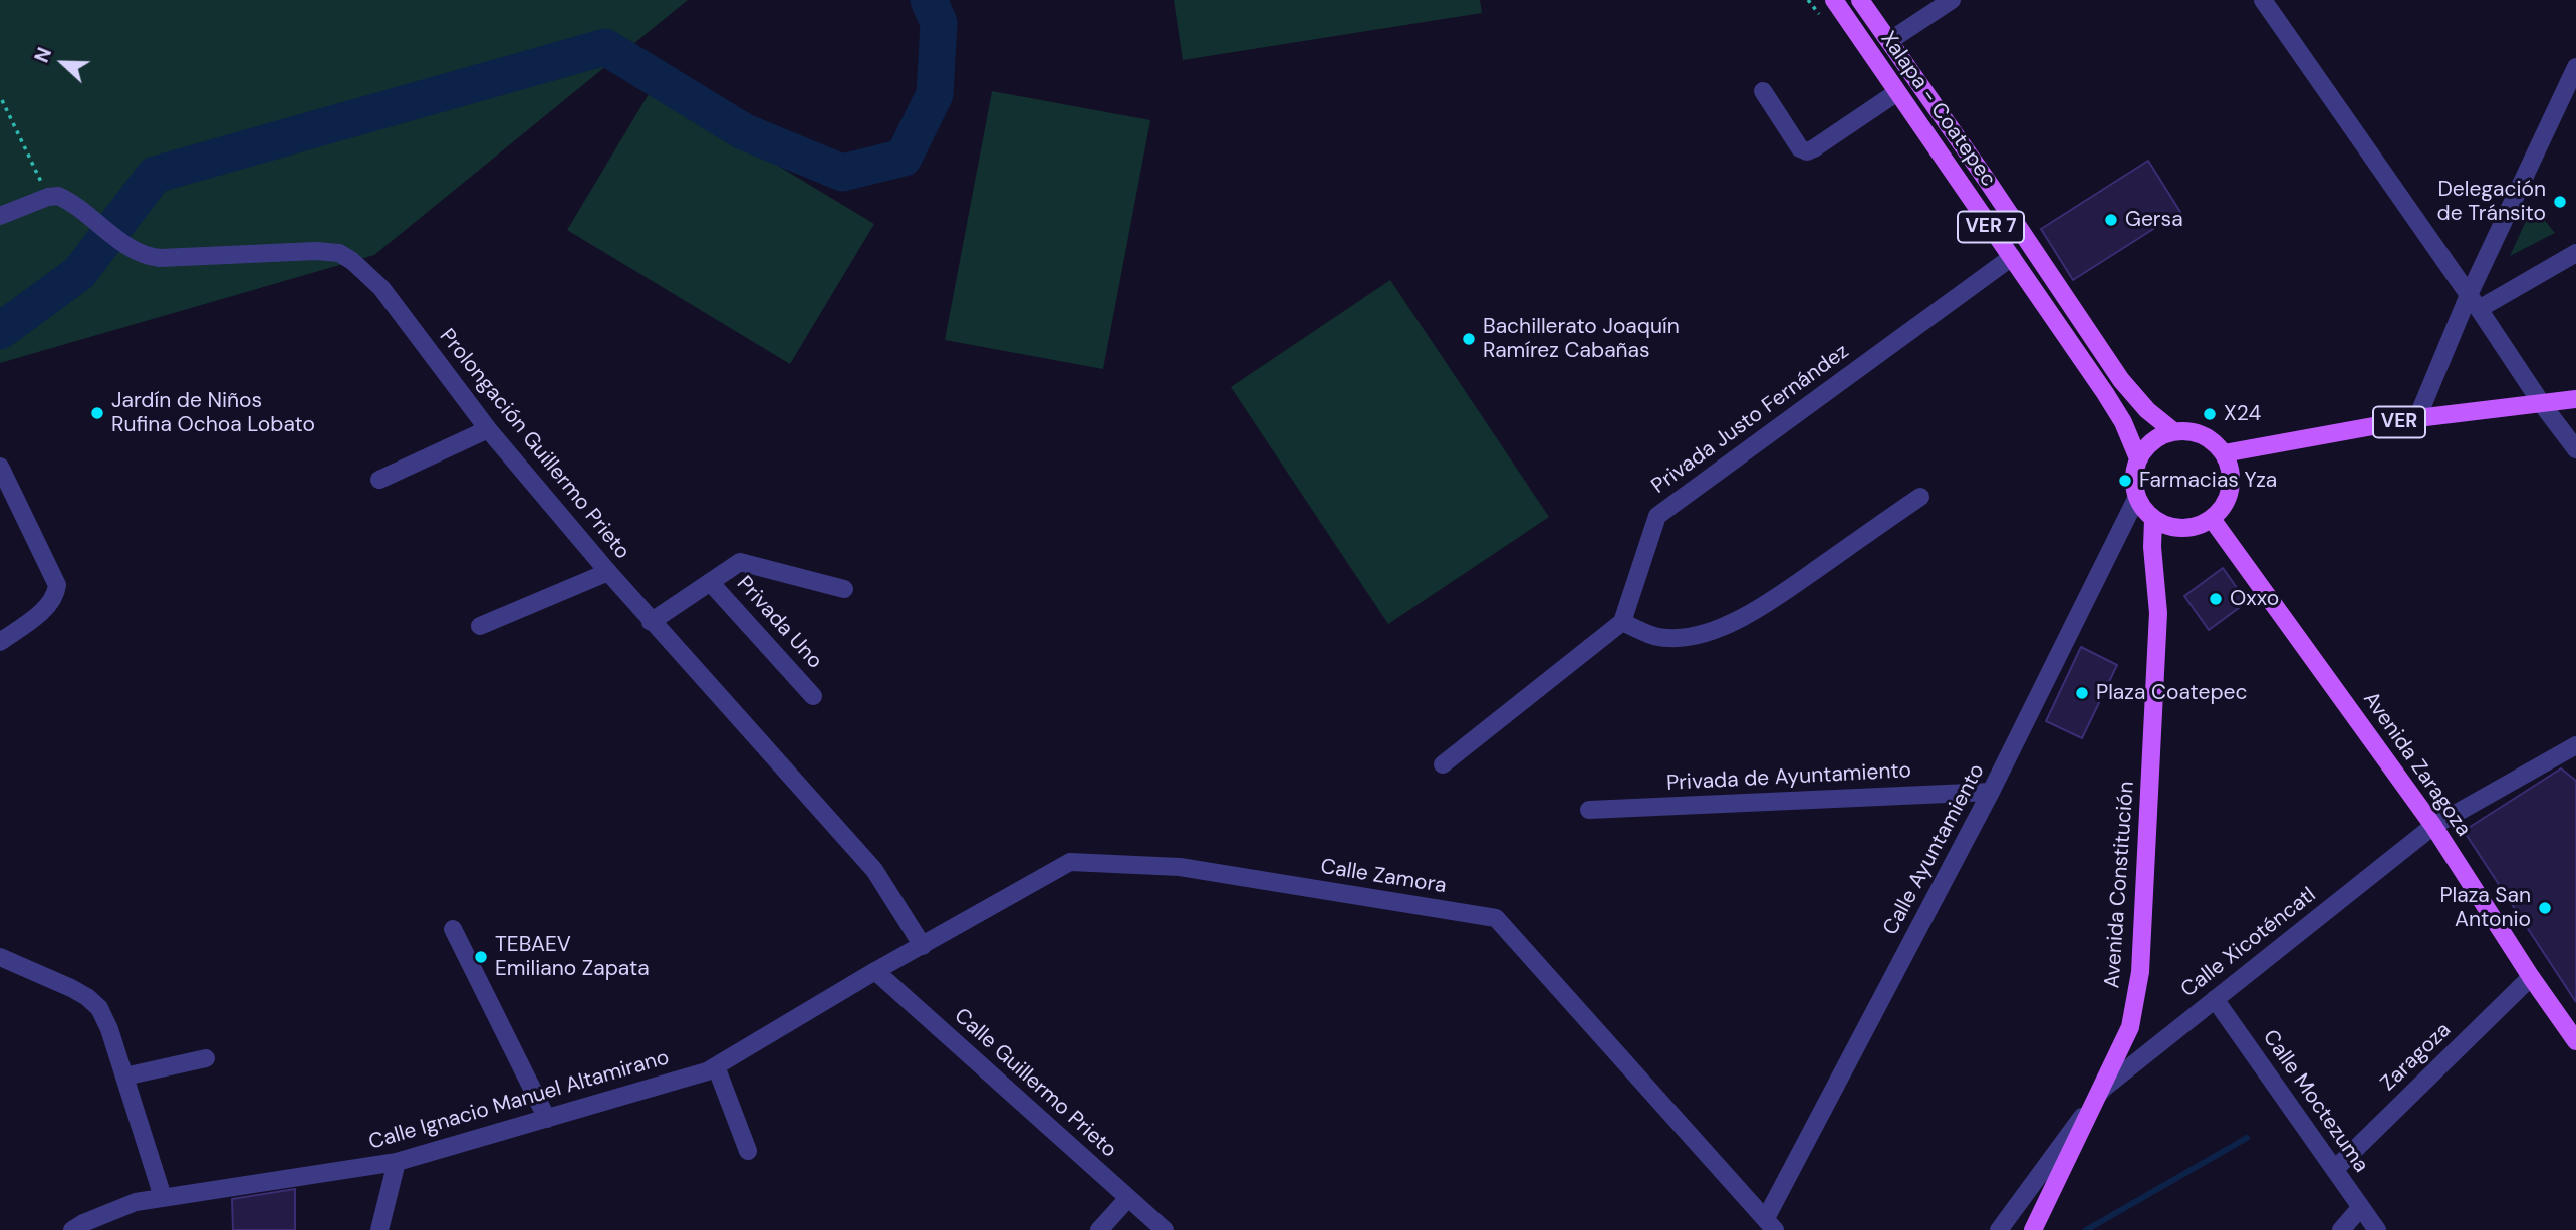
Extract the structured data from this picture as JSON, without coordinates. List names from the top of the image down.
{
  "streets": {
    "main road": [
      "Xalapa - Coatepec",
      "VER 7",
      "VER",
      "Avenida Zaragoza",
      "Avenida Constitución"
    ],
    "street": [
      "Privada Justo Fernández",
      "Prolongación Guillermo Prieto",
      "Privada Uno",
      "Privada de Ayuntamiento",
      "Calle Ayuntamiento",
      "Calle Zamora",
      "Calle Xicoténcatl",
      "Zaragoza",
      "Calle Guillermo Prieto",
      "Calle Ignacio Manuel Altamirano",
      "Calle Moctezuma"
    ]
  },
  "crossings": [
    ["Xalapa - Coatepec", "Privada Justo Fernández"],
    ["Xalapa - Coatepec", "VER"],
    ["Xalapa - Coatepec", "Avenida Zaragoza"],
    ["Xalapa - Coatepec", "Calle Ayuntamiento"],
    ["Xalapa - Coatepec", "Avenida Constitución"],
    ["VER", "Avenida Zaragoza"],
    ["VER", "Calle Ayuntamiento"],
    ["VER", "Avenida Constitución"],
    ["Prolongación Guillermo Prieto", "Calle Zamora"],
    ["Avenida Zaragoza", "Calle Ayuntamiento"],
    ["Avenida Zaragoza", "Avenida Constitución"],
    ["Avenida Zaragoza", "Calle Xicoténcatl"],
    ["Avenida Zaragoza", "Zaragoza"],
    ["Privada de Ayuntamiento", "Calle Ayuntamiento"],
    ["Calle Ayuntamiento", "Calle Zamora"],
    ["Calle Ayuntamiento", "Avenida Constitución"],
    ["Calle Zamora", "Calle Guillermo Prieto"],
    ["Calle Zamora", "Calle Ignacio Manuel Altamirano"],
    ["Avenida Constitución", "Calle Xicoténcatl"],
    ["Calle Xicoténcatl", "Calle Moctezuma"],
    ["Zaragoza", "Calle Moctezuma"],
    ["Calle Guillermo Prieto", "Calle Ignacio Manuel Altamirano"]
  ],
  "places": [
    "Delegación de Tránsito",
    "Gersa",
    "Bachillerato Joaquín Ramírez Cabañas",
    "Jardín de Niños Rufina Ochoa Lobato",
    "X24",
    "Farmacias Yza",
    "Oxxo",
    "Plaza Coatepec",
    "Plaza San Antonio",
    "TEBAEV Emiliano Zapata"
  ],
  "north": "left"
}
